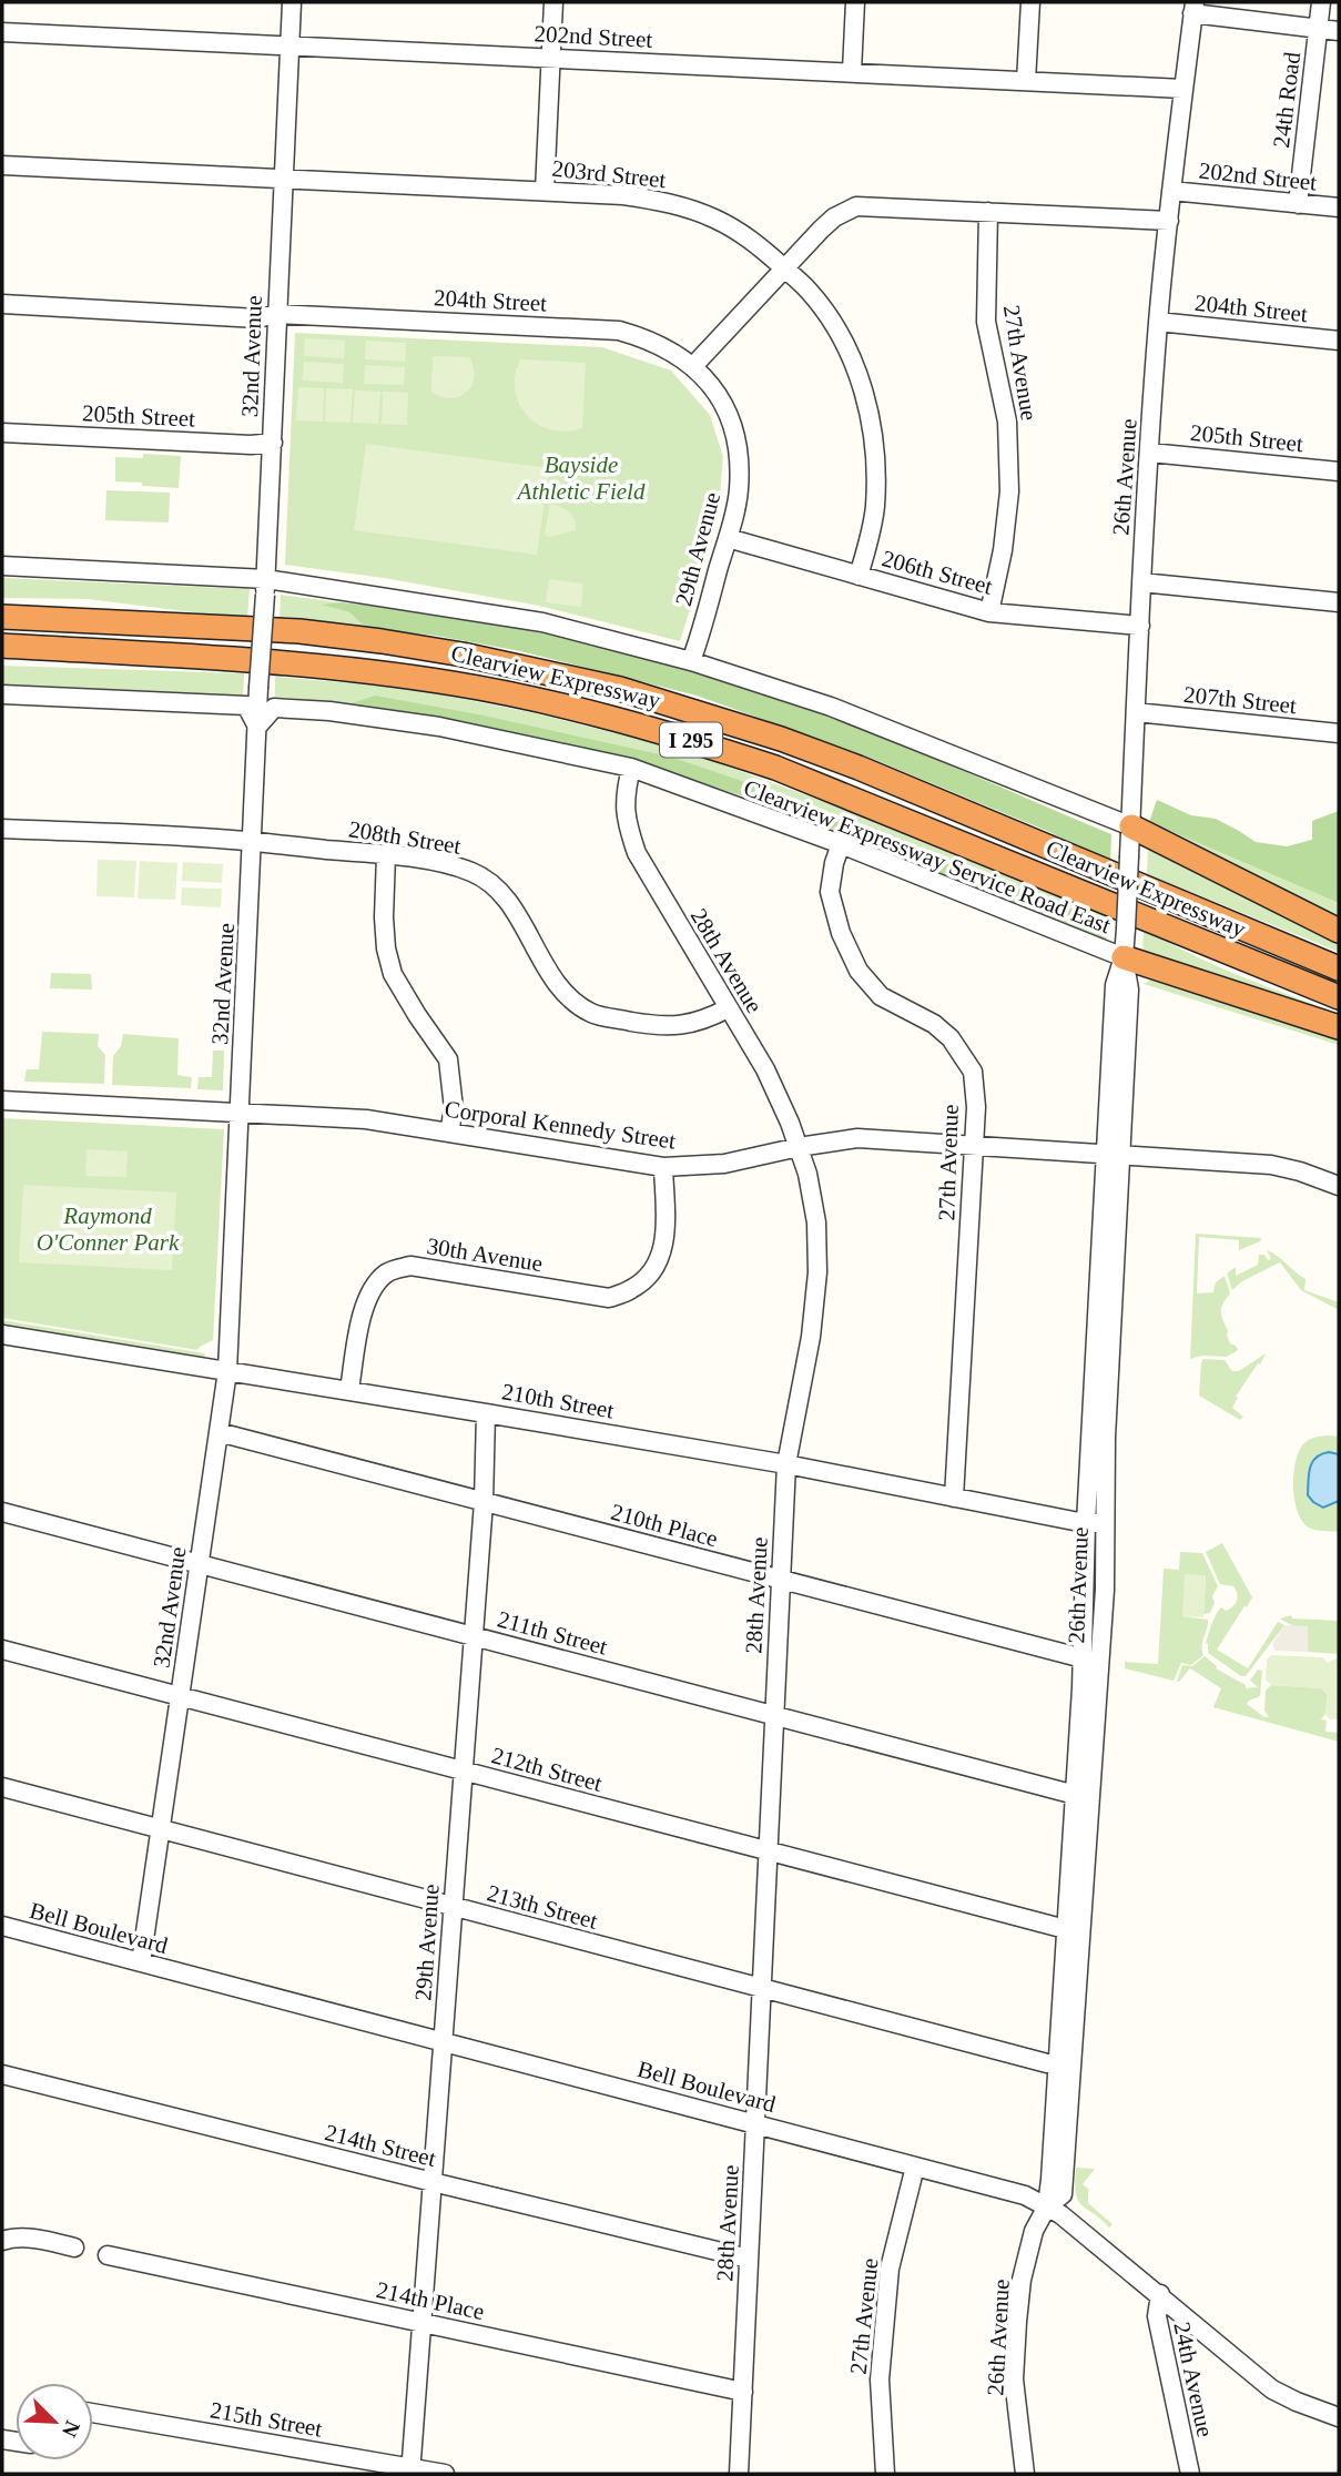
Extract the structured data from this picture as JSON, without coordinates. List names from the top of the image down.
{
  "streets": {
    "highway": ["Clearview Expressway", "I 295"],
    "street": [
      "202nd Street",
      "24th Road",
      "203rd Street",
      "204th Street",
      "32nd Avenue",
      "27th Avenue",
      "205th Street",
      "26th Avenue",
      "29th Avenue",
      "206th Street",
      "207th Street",
      "208th Street",
      "Clearview Expressway Service Road East",
      "28th Avenue",
      "Corporal Kennedy Street",
      "30th Avenue",
      "210th Street",
      "210th Place",
      "211th Street",
      "212th Street",
      "213th Street",
      "Bell Boulevard",
      "214th Street",
      "214th Place",
      "24th Avenue",
      "215th Street"
    ]
  },
  "crossings": [
    ["202nd Street", "24th Road"],
    ["202nd Street", "32nd Avenue"],
    ["202nd Street", "26th Avenue"],
    ["203rd Street", "32nd Avenue"],
    ["204th Street", "32nd Avenue"],
    ["204th Street", "26th Avenue"],
    ["204th Street", "29th Avenue"],
    ["32nd Avenue", "205th Street"],
    ["32nd Avenue", "Clearview Expressway"],
    ["32nd Avenue", "208th Street"],
    ["32nd Avenue", "Clearview Expressway Service Road East"],
    ["32nd Avenue", "Corporal Kennedy Street"],
    ["32nd Avenue", "210th Street"],
    ["32nd Avenue", "210th Place"],
    ["32nd Avenue", "211th Street"],
    ["32nd Avenue", "212th Street"],
    ["32nd Avenue", "213th Street"],
    ["32nd Avenue", "Bell Boulevard"],
    ["27th Avenue", "206th Street"],
    ["27th Avenue", "Clearview Expressway Service Road East"],
    ["27th Avenue", "Corporal Kennedy Street"],
    ["27th Avenue", "210th Street"],
    ["27th Avenue", "Bell Boulevard"],
    ["205th Street", "26th Avenue"],
    ["26th Avenue", "206th Street"],
    ["26th Avenue", "Clearview Expressway"],
    ["26th Avenue", "207th Street"],
    ["26th Avenue", "Clearview Expressway Service Road East"],
    ["26th Avenue", "Corporal Kennedy Street"],
    ["26th Avenue", "210th Street"],
    ["26th Avenue", "210th Place"],
    ["26th Avenue", "211th Street"],
    ["26th Avenue", "212th Street"],
    ["26th Avenue", "213th Street"],
    ["26th Avenue", "Bell Boulevard"],
    ["29th Avenue", "206th Street"],
    ["29th Avenue", "Clearview Expressway"],
    ["29th Avenue", "210th Street"],
    ["29th Avenue", "210th Place"],
    ["29th Avenue", "211th Street"],
    ["29th Avenue", "212th Street"],
    ["29th Avenue", "213th Street"],
    ["29th Avenue", "Bell Boulevard"],
    ["29th Avenue", "214th Street"],
    ["29th Avenue", "214th Place"],
    ["29th Avenue", "215th Street"],
    ["208th Street", "28th Avenue"],
    ["Clearview Expressway Service Road East", "28th Avenue"],
    ["28th Avenue", "Corporal Kennedy Street"],
    ["28th Avenue", "210th Street"],
    ["28th Avenue", "210th Place"],
    ["28th Avenue", "211th Street"],
    ["28th Avenue", "212th Street"],
    ["28th Avenue", "213th Street"],
    ["28th Avenue", "Bell Boulevard"],
    ["28th Avenue", "214th Street"],
    ["28th Avenue", "214th Place"],
    ["Corporal Kennedy Street", "30th Avenue"],
    ["30th Avenue", "210th Street"],
    ["Bell Boulevard", "24th Avenue"]
  ],
  "parks": ["Bayside Athletic Field", "Raymond O'Conner Park"],
  "north": "bottom right"
}
